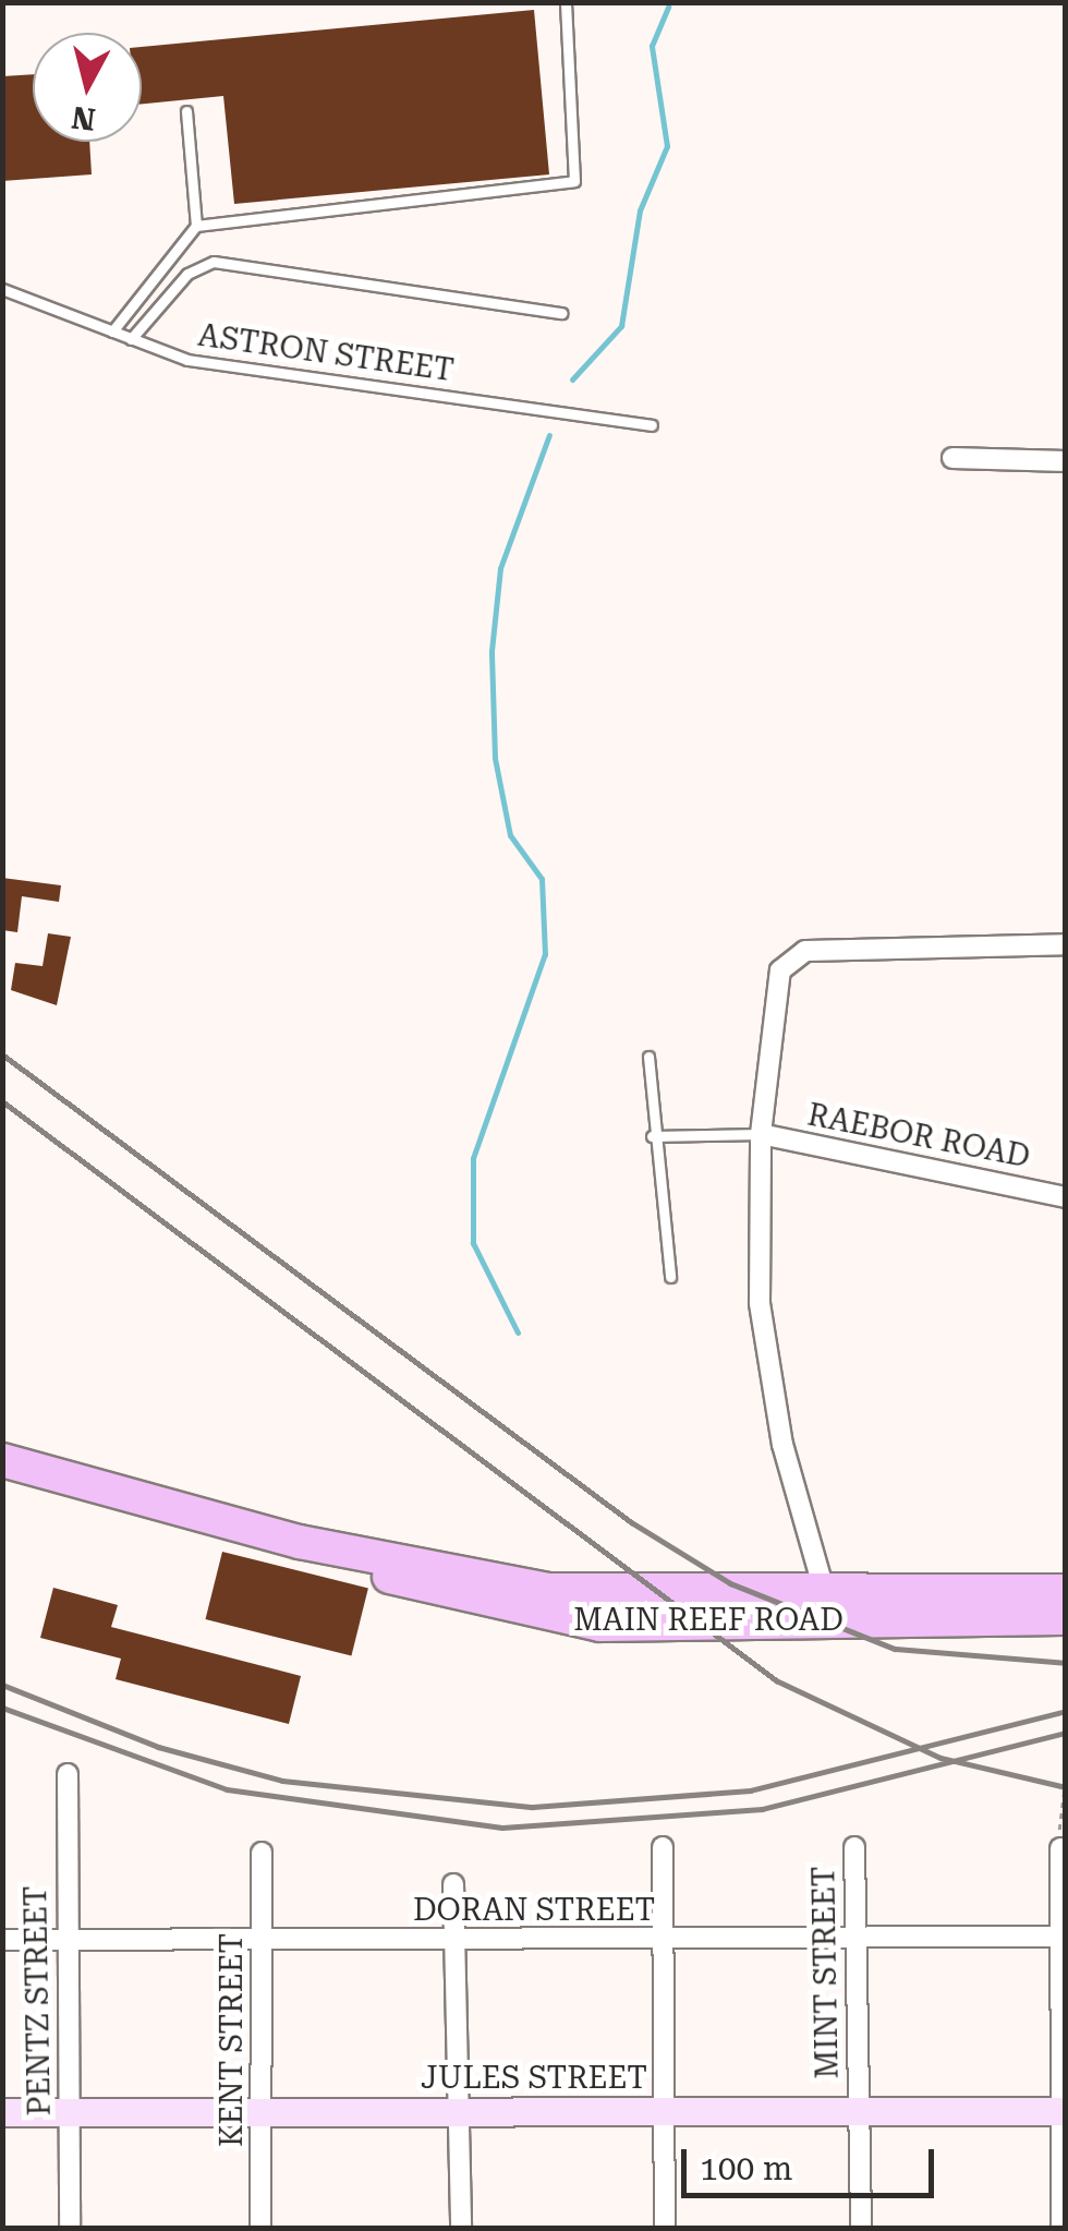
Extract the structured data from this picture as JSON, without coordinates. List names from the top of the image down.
{
  "streets": {
    "main road": ["MAIN REEF ROAD", "JULES STREET"],
    "street": [
      "RAEBOR ROAD",
      "DORAN STREET",
      "MINT STREET",
      "PENTZ STREET",
      "KENT STREET"
    ],
    "lane": ["ASTRON STREET"]
  },
  "crossings": [
    ["DORAN STREET", "MINT STREET"],
    ["DORAN STREET", "PENTZ STREET"],
    ["DORAN STREET", "KENT STREET"],
    ["MINT STREET", "JULES STREET"],
    ["PENTZ STREET", "JULES STREET"],
    ["KENT STREET", "JULES STREET"]
  ],
  "scale_bar": "100 m",
  "north": "bottom"
}
